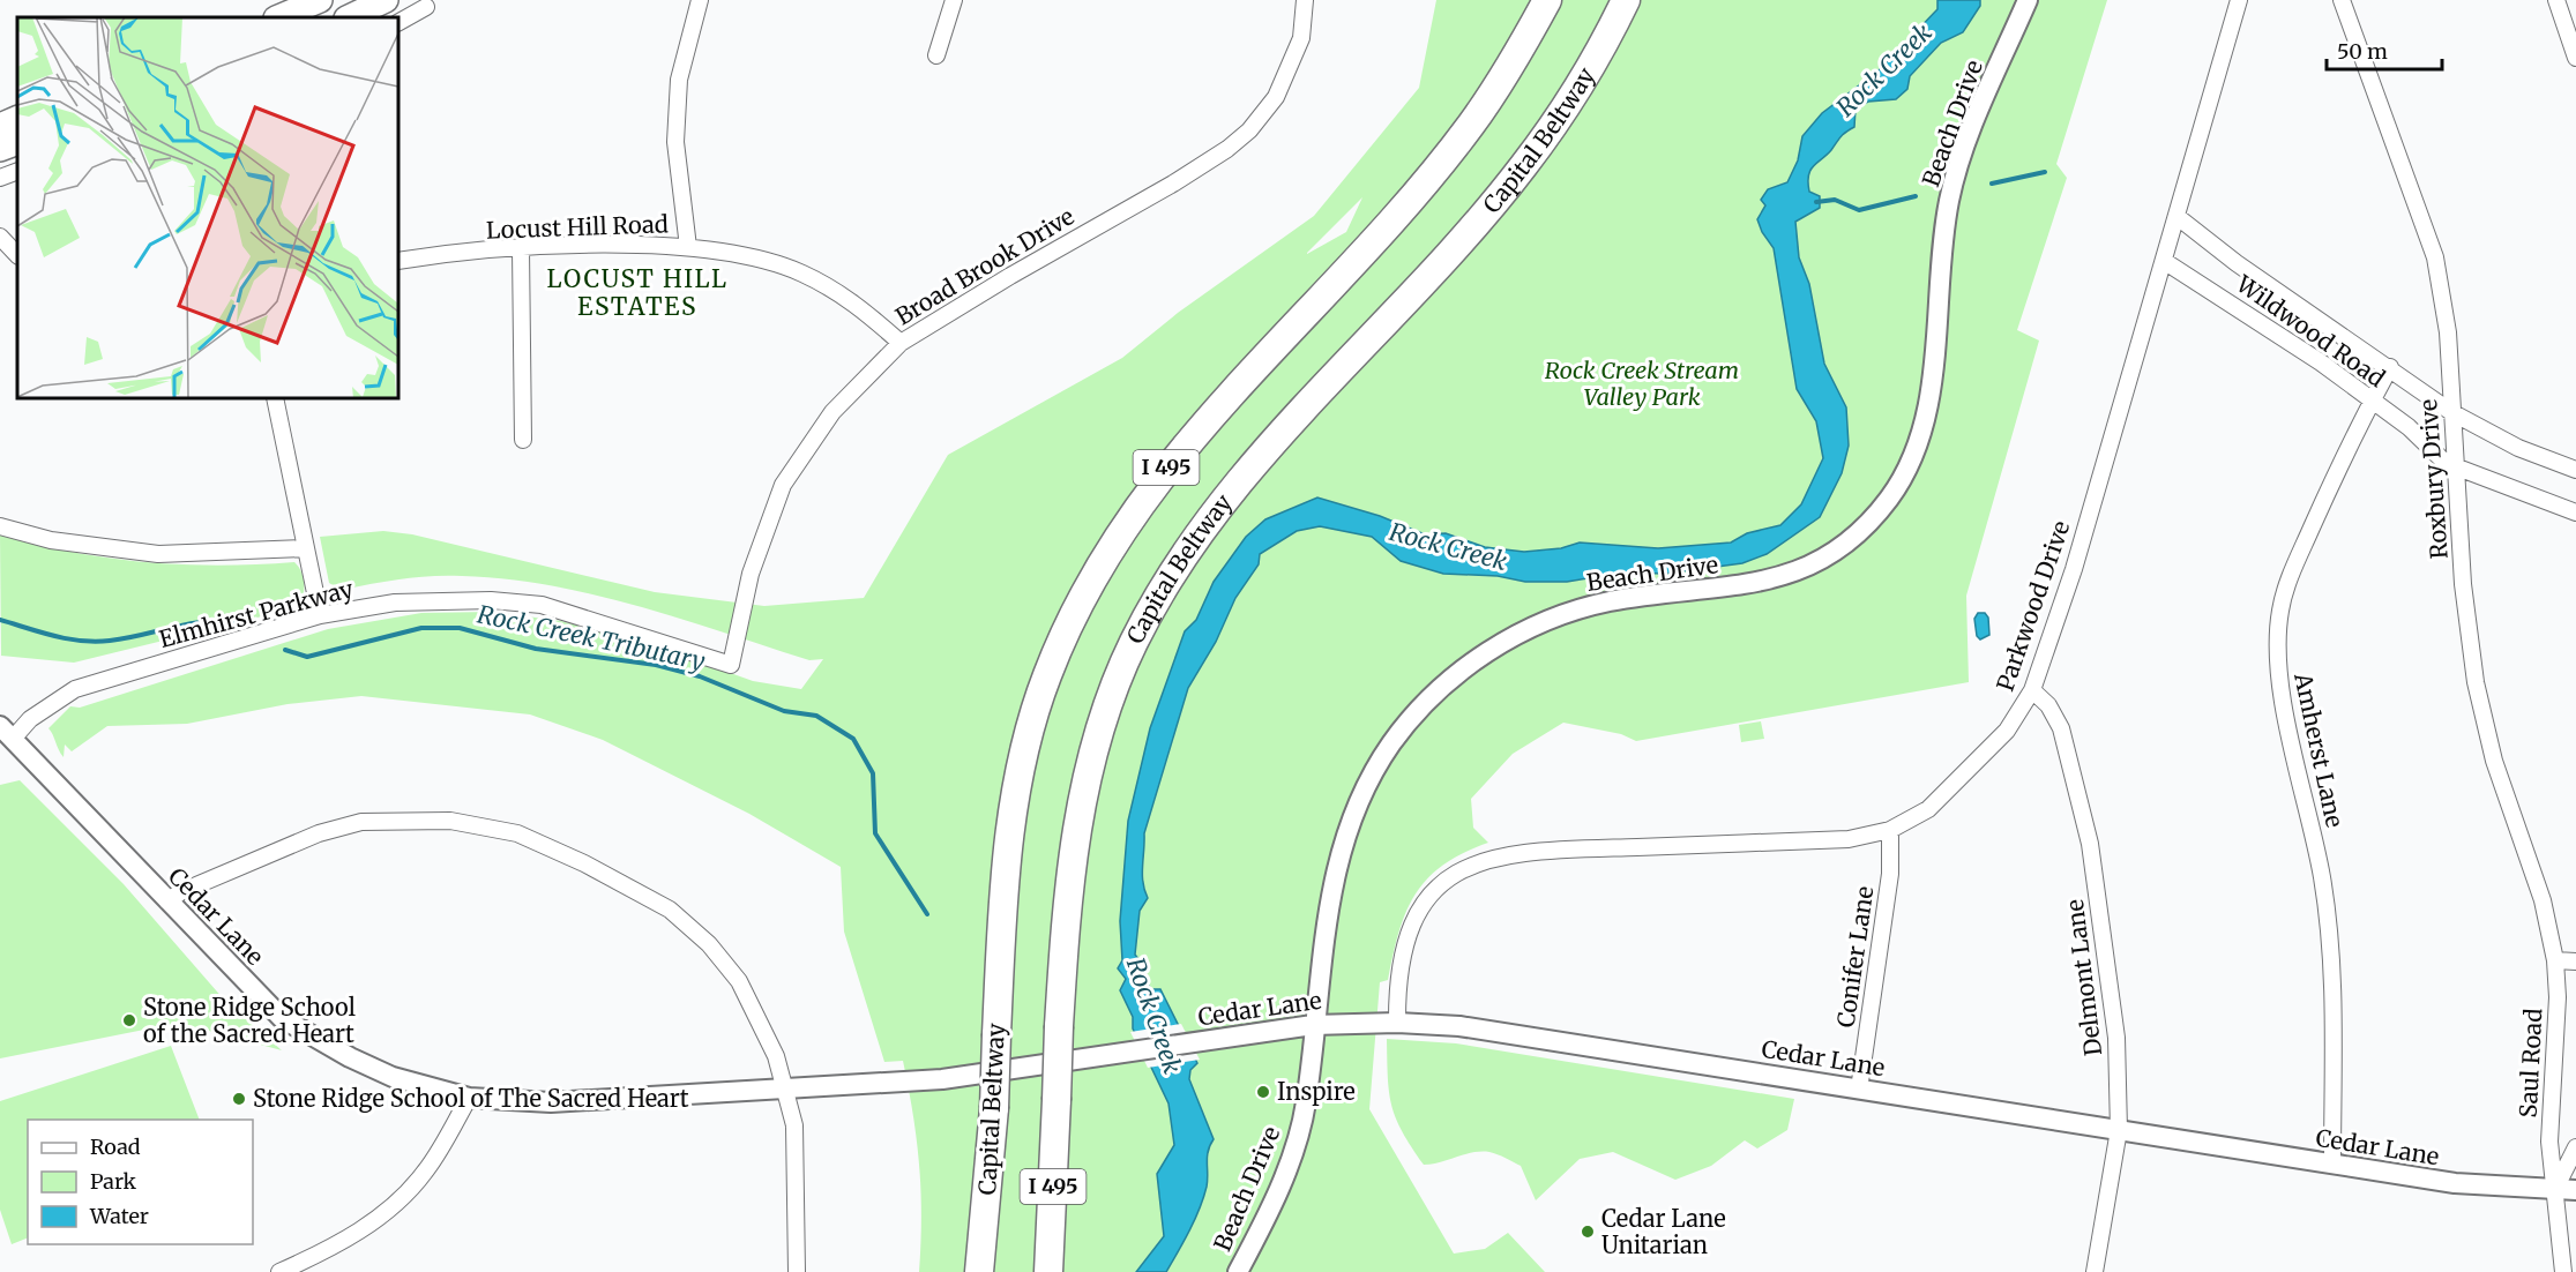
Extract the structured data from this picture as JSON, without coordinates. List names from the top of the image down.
{
  "streets": {
    "highway": ["Capital Beltway", "I 495"],
    "street": [
      "Beach Drive",
      "Locust Hill Road",
      "Broad Brook Drive",
      "Wildwood Road",
      "Roxbury Drive",
      "Parkwood Drive",
      "Elmhirst Parkway",
      "Amherst Lane",
      "Cedar Lane",
      "Conifer Lane",
      "Delmont Lane",
      "Saul Road"
    ]
  },
  "crossings": [
    ["Beach Drive", "Cedar Lane"],
    ["Locust Hill Road", "Broad Brook Drive"],
    ["Broad Brook Drive", "Elmhirst Parkway"],
    ["Wildwood Road", "Roxbury Drive"],
    ["Wildwood Road", "Parkwood Drive"],
    ["Wildwood Road", "Amherst Lane"],
    ["Roxbury Drive", "Saul Road"],
    ["Parkwood Drive", "Cedar Lane"],
    ["Parkwood Drive", "Conifer Lane"],
    ["Parkwood Drive", "Delmont Lane"],
    ["Elmhirst Parkway", "Cedar Lane"],
    ["Amherst Lane", "Cedar Lane"],
    ["Cedar Lane", "Conifer Lane"],
    ["Cedar Lane", "Delmont Lane"],
    ["Cedar Lane", "Saul Road"]
  ],
  "districts": ["LOCUST HILL ESTATES"],
  "water": ["Rock Creek", "Rock Creek Tributary"],
  "parks": ["Rock Creek Stream Valley Park"],
  "places": [
    "Stone Ridge School of the Sacred Heart",
    "Inspire",
    "Stone Ridge School of The Sacred Heart",
    "Cedar Lane Unitarian"
  ],
  "legend": ["Road", "Park", "Water"],
  "scale_bar": "50 m"
}
